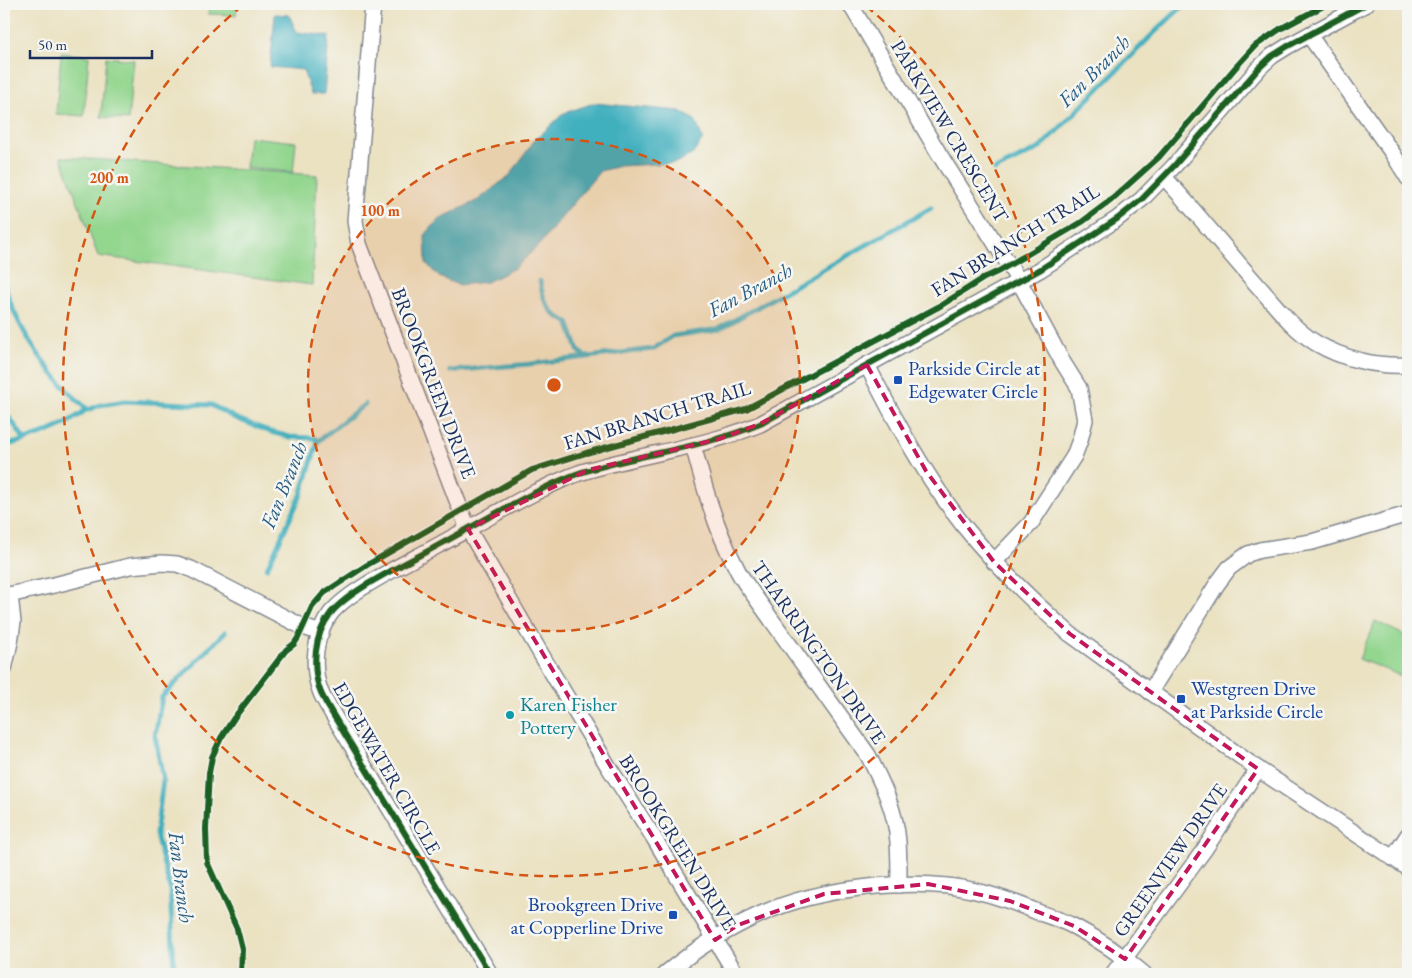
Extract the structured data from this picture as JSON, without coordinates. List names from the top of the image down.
{
  "streets": {
    "street": [
      "PARKVIEW CRESCENT",
      "BROOKGREEN DRIVE",
      "THARRINGTON DRIVE",
      "EDGEWATER CIRCLE",
      "GREENVIEW DRIVE"
    ],
    "cycle path": ["FAN BRANCH TRAIL"]
  },
  "crossings": [
    ["PARKVIEW CRESCENT", "EDGEWATER CIRCLE"],
    ["BROOKGREEN DRIVE", "EDGEWATER CIRCLE"],
    ["THARRINGTON DRIVE", "EDGEWATER CIRCLE"]
  ],
  "water": ["Fan Branch"],
  "places": {
    "transit": ["Parkside Circle at Edgewater Circle", "Westgreen Drive at Parkside Circle", "Brookgreen Drive at Copperline Drive"],
    "other": ["Karen Fisher Pottery"]
  },
  "scale_bar": "50 m",
  "rings": ["200 m", "100 m"]
}
